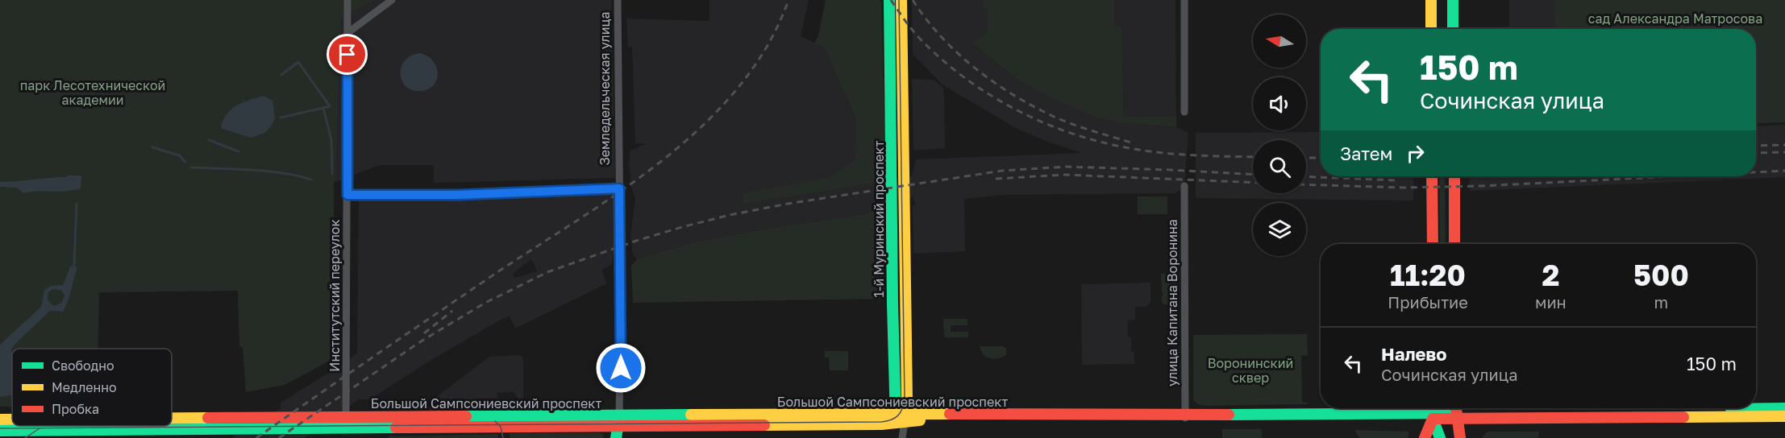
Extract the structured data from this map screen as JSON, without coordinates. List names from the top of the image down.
{
  "streets": {
    "main road": ["Земледельческая улица", "1-й Муринский проспект", "Большой Сампсониевский проспект"],
    "street": ["Институтский переулок", "улица Капитана Воронина"]
  },
  "crossings": [
    ["Земледельческая улица", "Большой Сампсониевский проспект"],
    ["1-й Муринский проспект", "Большой Сампсониевский проспект"],
    ["Институтский переулок", "Большой Сампсониевский проспект"],
    ["улица Капитана Воронина", "Большой Сампсониевский проспект"]
  ],
  "parks": ["cад Александра Матросова", "парк Лесотехнической академии", "Воронинский сквер"],
  "legend": ["Свободно", "Медленно", "Пробка"],
  "north": "left",
  "page": {
    "turn": ["150 m", "Сочинская улица"],
    "then": "Затем",
    "eta": [
      "11:20",
      "Прибытие",
      "2",
      "мин",
      "500",
      "m"
    ],
    "list": [
      {
        "name": "Налево",
        "note": "Сочинская улица",
        "value": "150 m"
      }
    ]
  }
}
